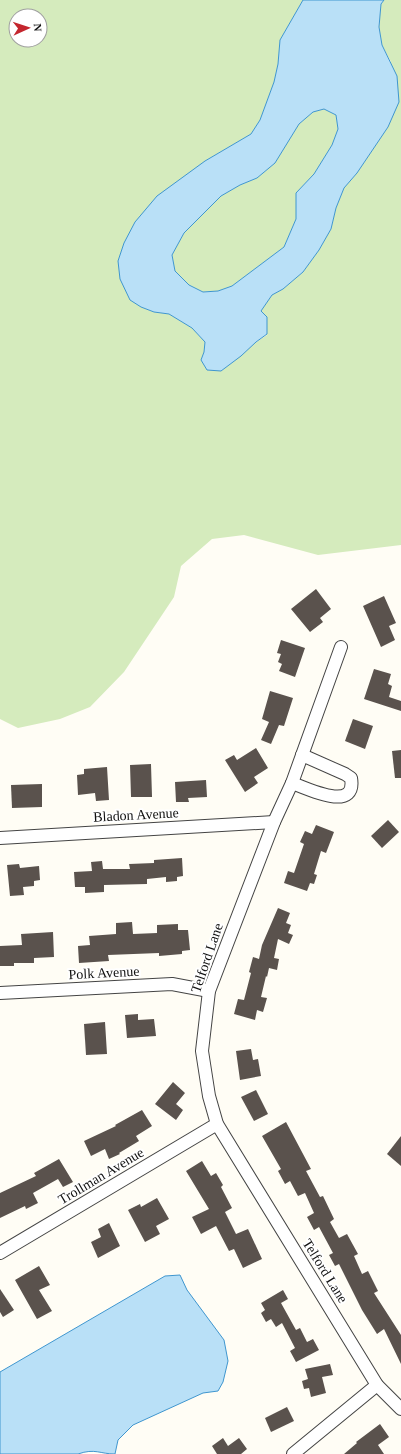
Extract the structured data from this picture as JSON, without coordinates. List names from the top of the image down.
{
  "streets": {
    "street": [
      "Bladon Avenue",
      "Telford Lane",
      "Polk Avenue",
      "Trollman Avenue"
    ]
  },
  "crossings": [
    ["Bladon Avenue", "Telford Lane"],
    ["Telford Lane", "Polk Avenue"],
    ["Telford Lane", "Trollman Avenue"]
  ],
  "north": "right"
}
